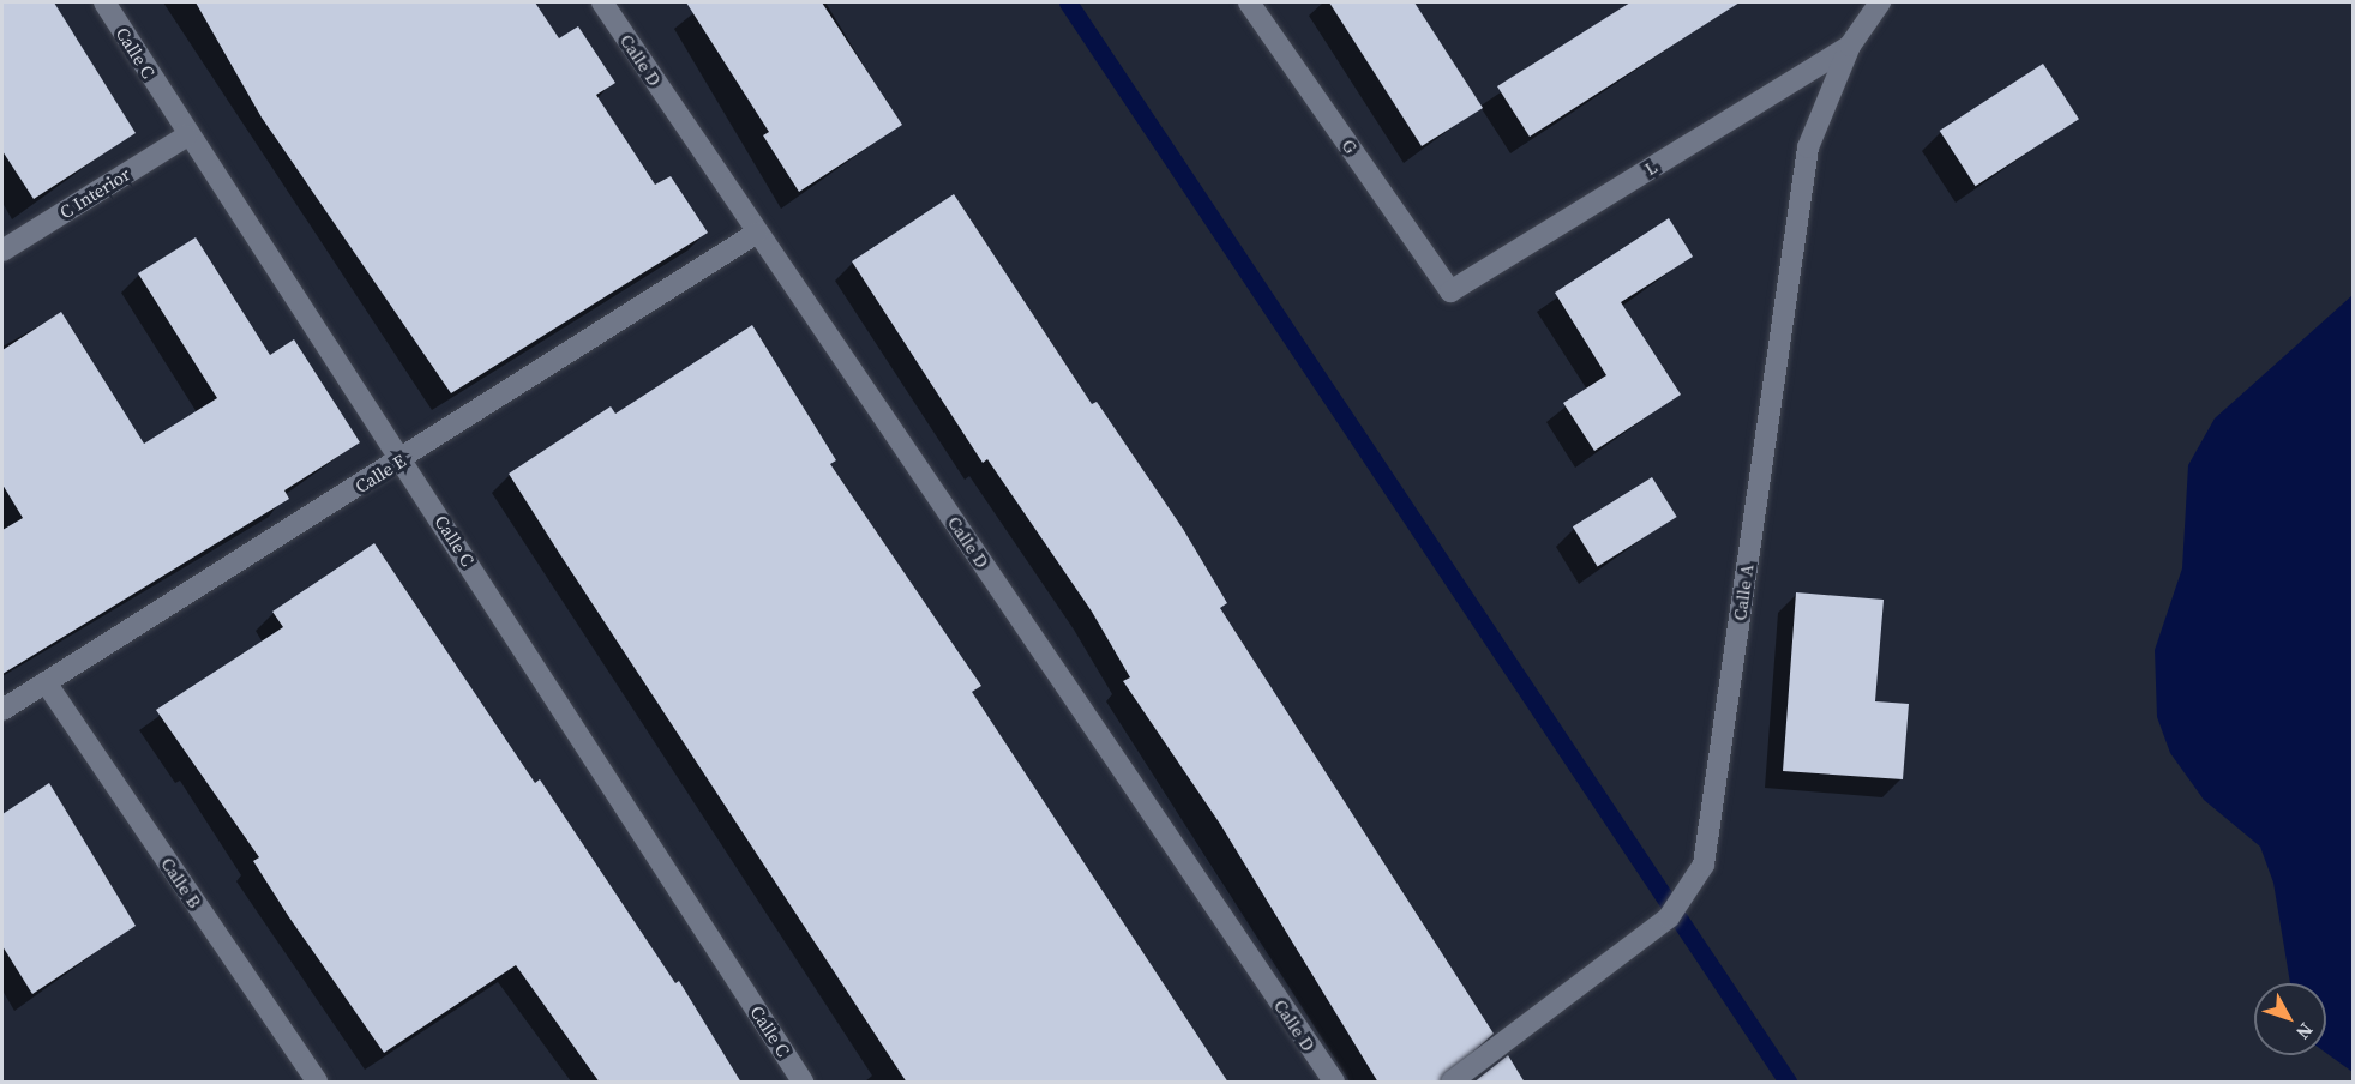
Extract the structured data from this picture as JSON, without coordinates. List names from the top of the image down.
{
  "streets": {
    "street": [
      "Calle C",
      "Calle D",
      "G",
      "L",
      "C Interior",
      "Calle E",
      "Calle A",
      "Calle B"
    ]
  },
  "crossings": [
    ["Calle C", "C Interior"],
    ["Calle C", "Calle E"],
    ["Calle D", "Calle E"],
    ["G", "L"],
    ["L", "Calle A"],
    ["Calle E", "Calle B"]
  ],
  "north": "bottom right"
}
